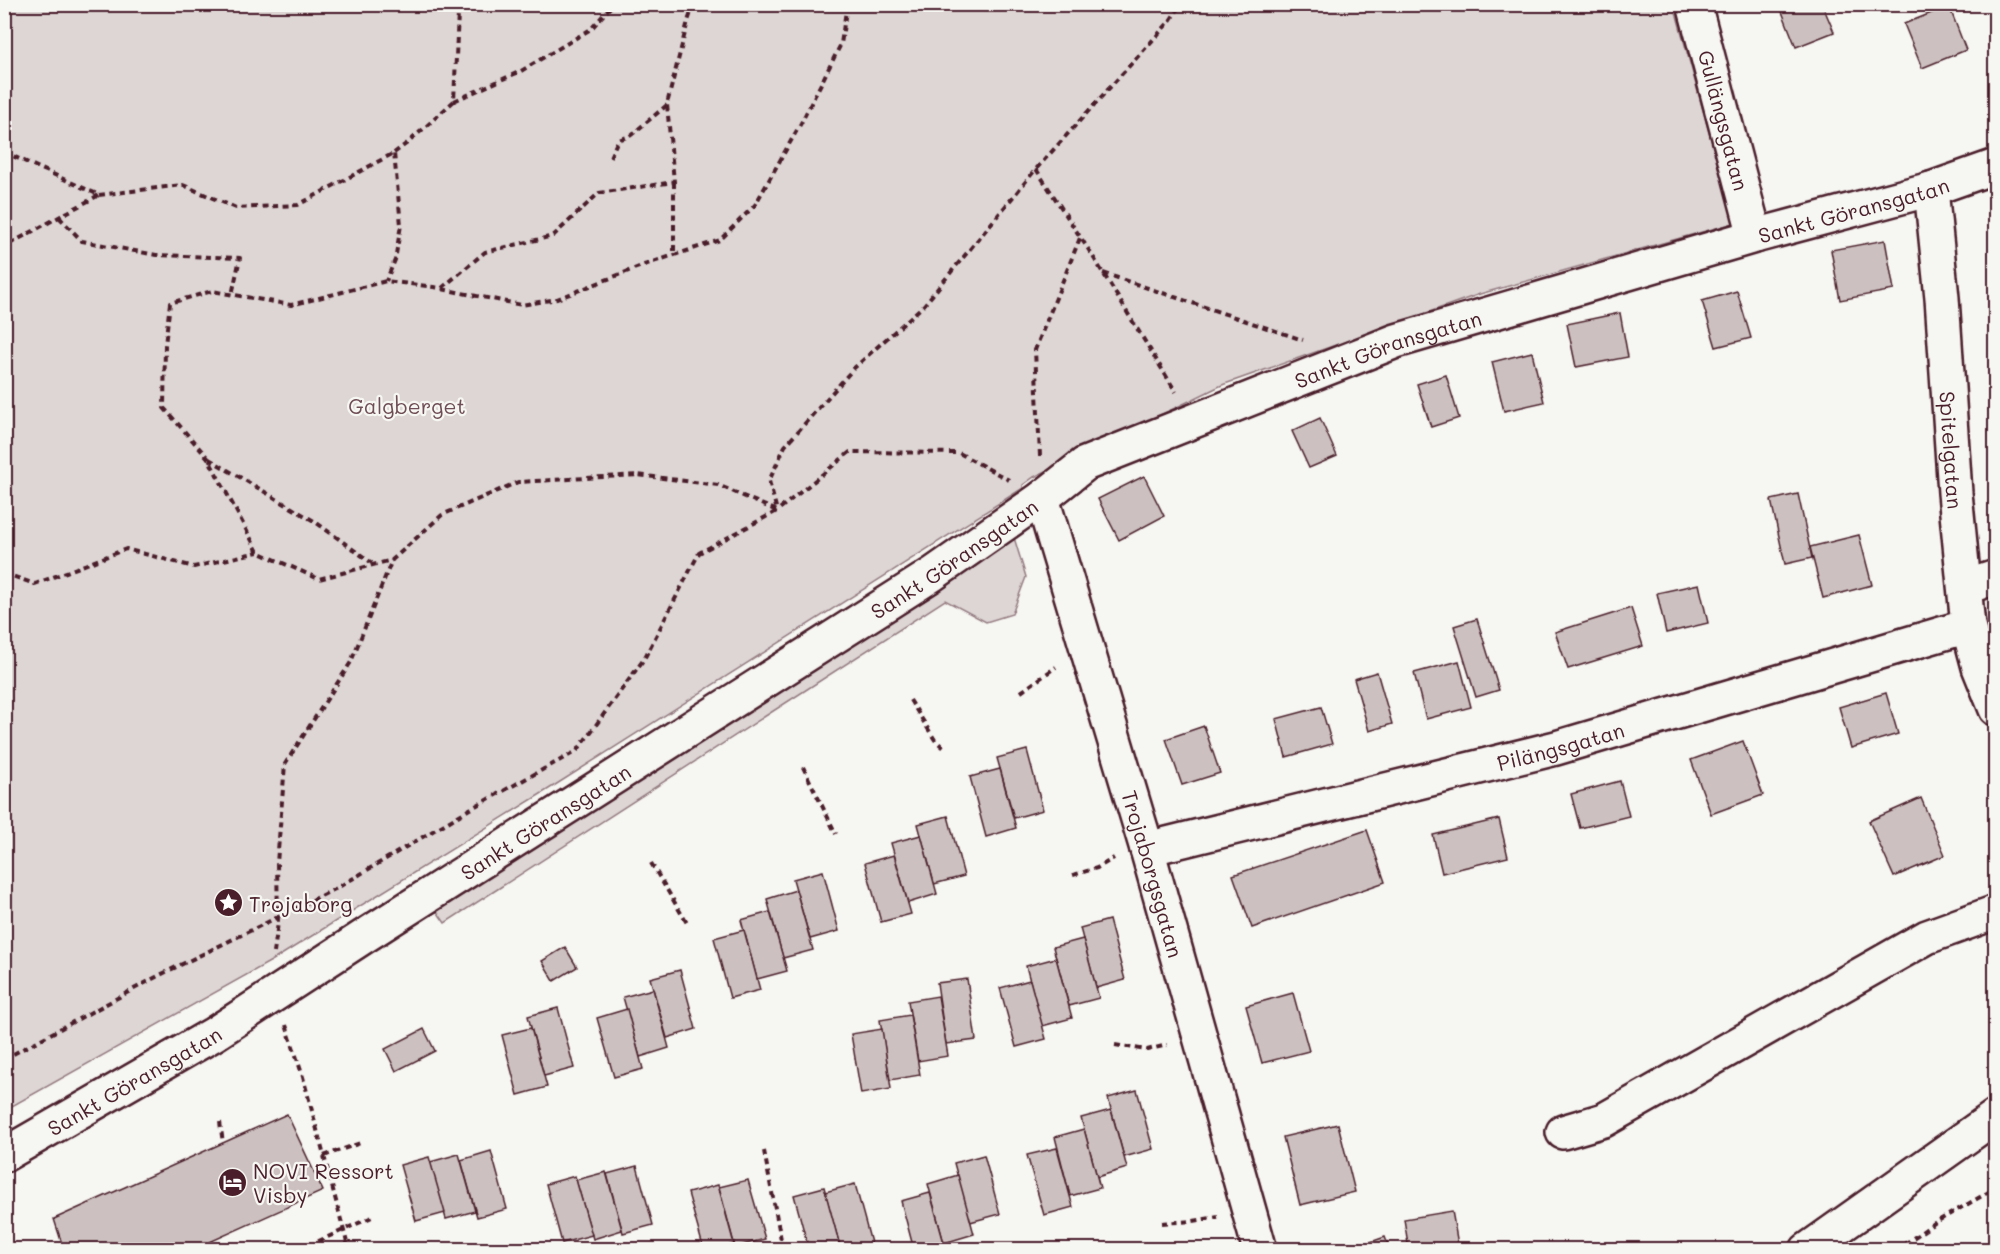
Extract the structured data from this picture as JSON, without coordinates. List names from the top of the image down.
{
  "streets": {
    "street": [
      "Gullängsgatan",
      "Sankt Göransgatan",
      "Spitelgatan",
      "Pilängsgatan",
      "Trojaborgsgatan"
    ]
  },
  "crossings": [
    ["Gullängsgatan", "Sankt Göransgatan"],
    ["Sankt Göransgatan", "Spitelgatan"],
    ["Sankt Göransgatan", "Trojaborgsgatan"],
    ["Spitelgatan", "Pilängsgatan"],
    ["Pilängsgatan", "Trojaborgsgatan"]
  ],
  "parks": ["Galgberget"],
  "places": {
    "place": ["Trojaborg"],
    "hotel": ["NOVI Ressort Visby"]
  }
}
